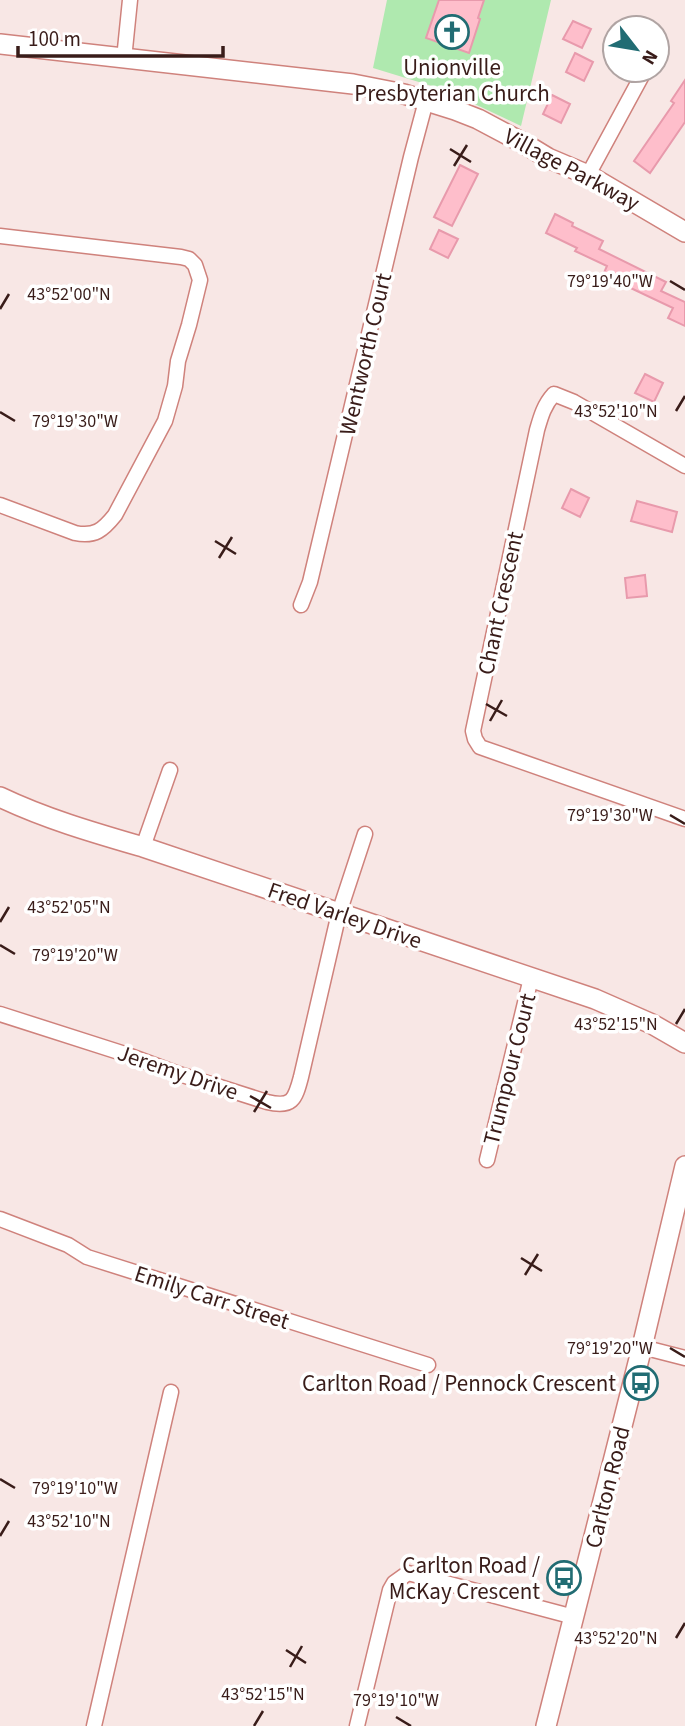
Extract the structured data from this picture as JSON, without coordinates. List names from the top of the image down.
{
  "streets": {
    "main road": ["Village Parkway", "Fred Varley Drive", "Carlton Road"],
    "street": [
      "Wentworth Court",
      "Chant Crescent",
      "Trumpour Court",
      "Jeremy Drive",
      "Emily Carr Street"
    ]
  },
  "crossings": [
    ["Village Parkway", "Wentworth Court"],
    ["Fred Varley Drive", "Trumpour Court"],
    ["Fred Varley Drive", "Jeremy Drive"]
  ],
  "places": {
    "church": ["Unionville Presbyterian Church"],
    "bus stop": ["Carlton Road / Pennock Crescent", "Carlton Road / McKay Crescent"]
  },
  "scale_bar": "100 m",
  "north": "bottom right",
  "coordinates": [
    "79°19'40\"W",
    "43°52'00\"N",
    "43°52'10\"N",
    "79°19'30\"W",
    "43°52'05\"N",
    "79°19'20\"W",
    "43°52'15\"N",
    "79°19'10\"W",
    "43°52'20\"N"
  ]
}
